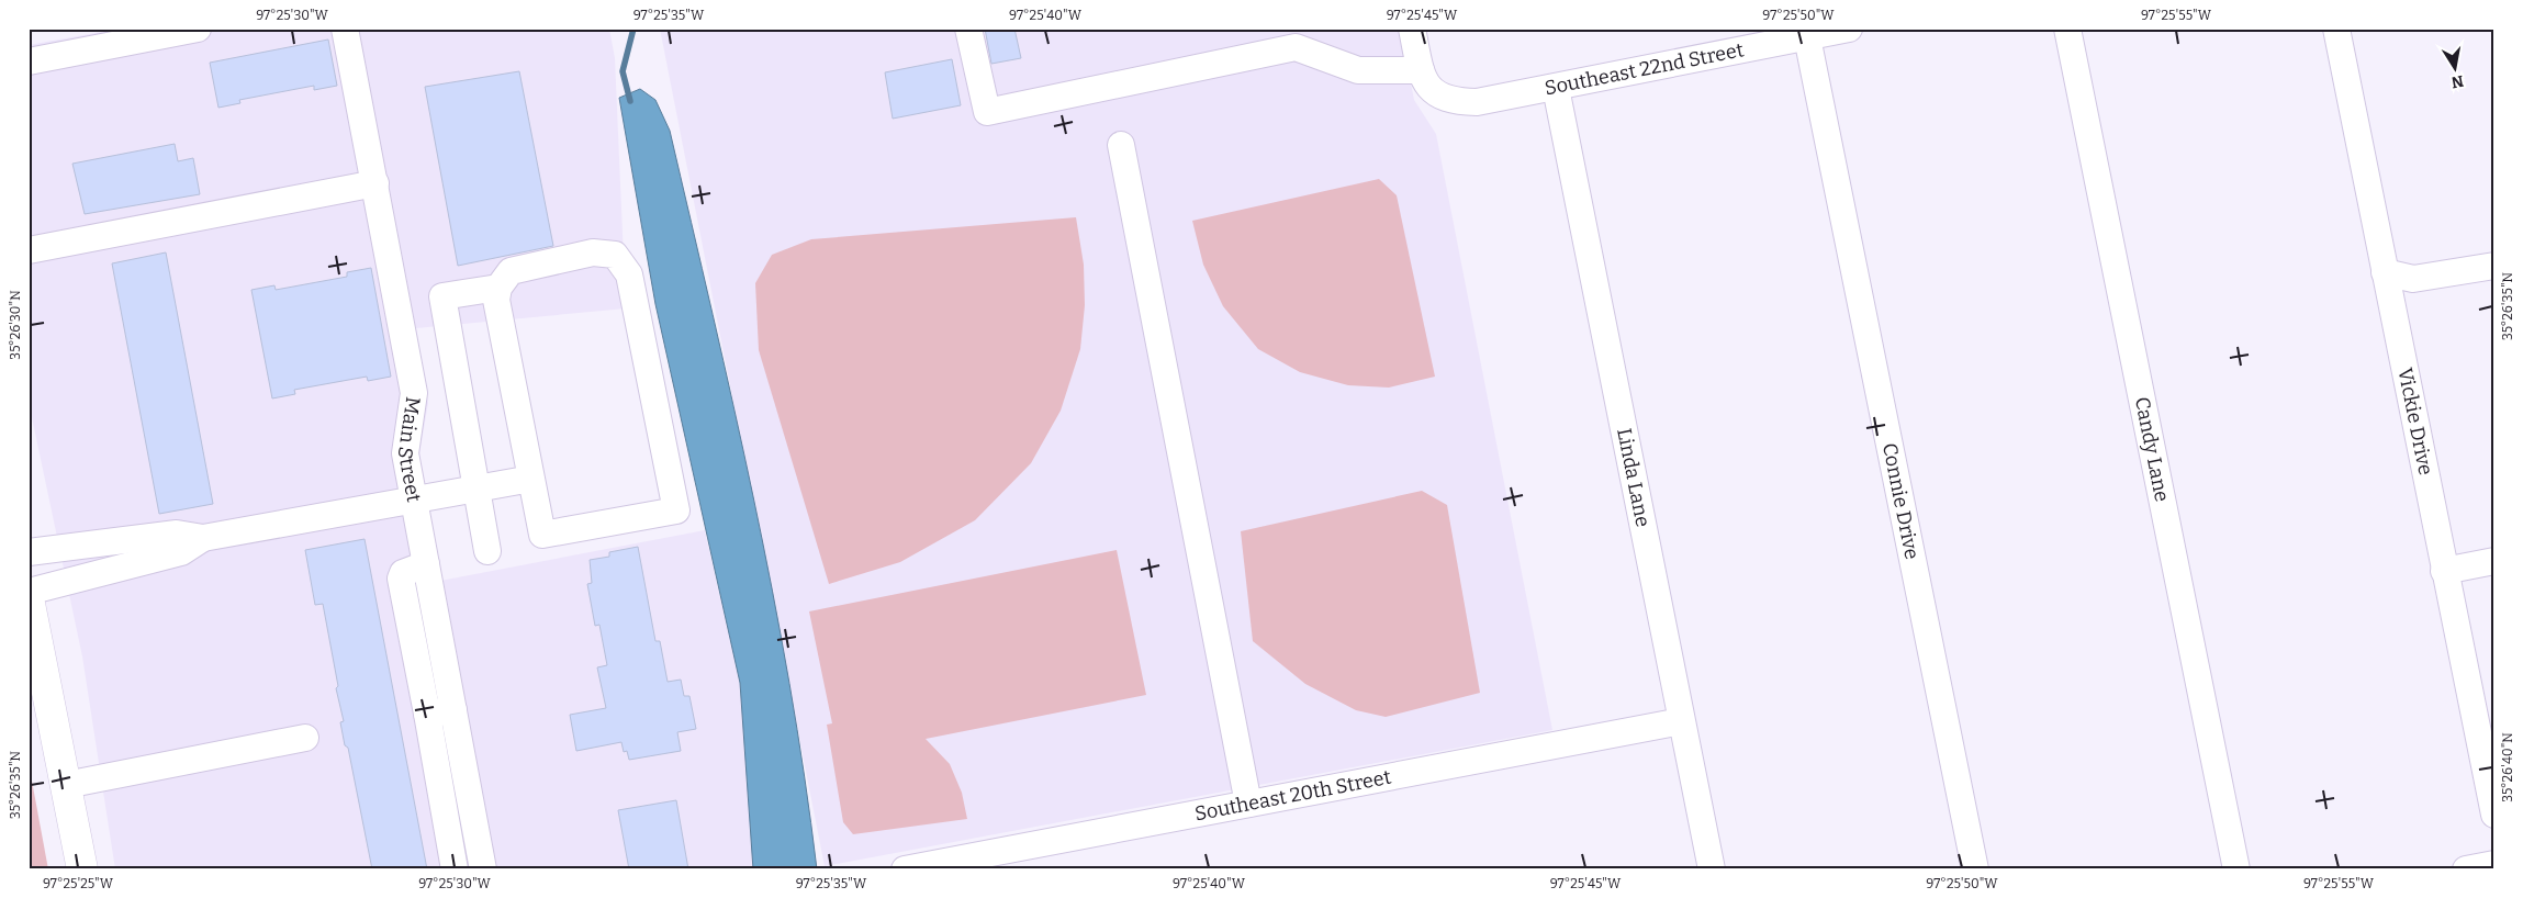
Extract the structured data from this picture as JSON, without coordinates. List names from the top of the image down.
{
  "streets": {
    "street": [
      "Southeast 22nd Street",
      "Vickie Drive",
      "Main Street",
      "Candy Lane",
      "Linda Lane",
      "Connie Drive",
      "Southeast 20th Street"
    ]
  },
  "crossings": [
    ["Southeast 22nd Street", "Linda Lane"],
    ["Southeast 22nd Street", "Connie Drive"],
    ["Linda Lane", "Southeast 20th Street"]
  ],
  "north": "bottom",
  "coordinates": [
    "97°25'30\"W",
    "97°25'35\"W",
    "97°25'40\"W",
    "97°25'45\"W",
    "97°25'50\"W",
    "97°25'55\"W",
    "35°26'35\"N",
    "35°26'30\"N",
    "35°26'40\"N",
    "97°25'25\"W"
  ]
}
